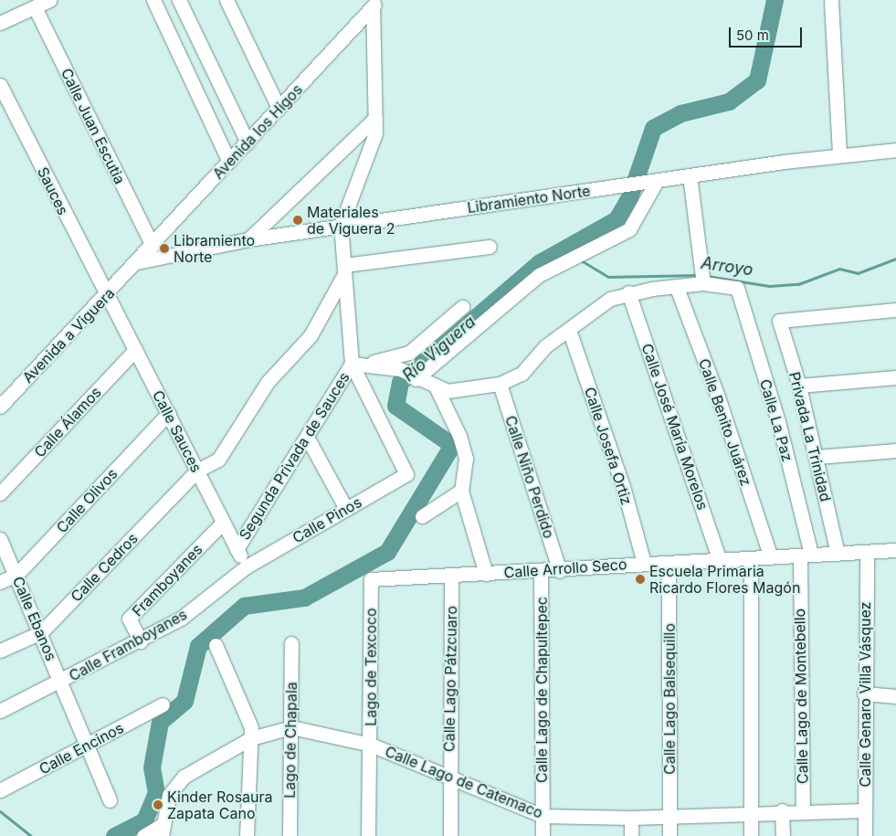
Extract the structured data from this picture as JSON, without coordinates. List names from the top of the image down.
{
  "streets": {
    "street": [
      "Calle Juan Escutia",
      "Avenida los Higos",
      "Sauces",
      "Libramiento Norte",
      "Avenida a Viguera",
      "Calle La Paz",
      "Calle Álamos",
      "Calle Benito Juárez",
      "Calle José María Morelos",
      "Calle Sauces",
      "Privada La Trinidad",
      "Calle Josefa Ortiz",
      "Segunda Privada de Sauces",
      "Calle Niño Perdido",
      "Calle Olivos",
      "Calle Pinos",
      "Calle Cedros",
      "Calle Arrollo Seco",
      "Framboyanes",
      "Calle Ebanos",
      "Calle Framboyanes",
      "Lago de Texcoco",
      "Calle Lago Pátzcuaro",
      "Calle Lago de Chapultepec",
      "Calle Genaro Villa Vásquez",
      "Calle Lago de Montebello",
      "Calle Lago Balsequillo",
      "Lago de Chapala",
      "Calle Encinos",
      "Calle Lago de Catemaco"
    ]
  },
  "crossings": [
    ["Calle Juan Escutia", "Avenida los Higos"],
    ["Avenida los Higos", "Libramiento Norte"],
    ["Avenida los Higos", "Avenida a Viguera"],
    ["Sauces", "Avenida a Viguera"],
    ["Sauces", "Calle Sauces"],
    ["Libramiento Norte", "Avenida a Viguera"],
    ["Avenida a Viguera", "Calle Sauces"],
    ["Calle La Paz", "Calle Arrollo Seco"],
    ["Calle La Paz", "Calle Lago de Montebello"],
    ["Calle Álamos", "Calle Sauces"],
    ["Calle Benito Juárez", "Calle Arrollo Seco"],
    ["Calle José María Morelos", "Calle Arrollo Seco"],
    ["Calle Sauces", "Segunda Privada de Sauces"],
    ["Calle Sauces", "Calle Olivos"],
    ["Calle Sauces", "Calle Pinos"],
    ["Calle Sauces", "Calle Cedros"],
    ["Calle Sauces", "Framboyanes"],
    ["Calle Sauces", "Calle Framboyanes"],
    ["Privada La Trinidad", "Calle Arrollo Seco"],
    ["Calle Josefa Ortiz", "Calle Arrollo Seco"],
    ["Segunda Privada de Sauces", "Calle Pinos"],
    ["Calle Niño Perdido", "Calle Arrollo Seco"],
    ["Calle Olivos", "Calle Ebanos"],
    ["Calle Pinos", "Calle Framboyanes"],
    ["Calle Cedros", "Calle Ebanos"],
    ["Calle Arrollo Seco", "Lago de Texcoco"],
    ["Calle Arrollo Seco", "Calle Lago Pátzcuaro"],
    ["Calle Arrollo Seco", "Calle Lago de Chapultepec"],
    ["Calle Arrollo Seco", "Calle Genaro Villa Vásquez"],
    ["Calle Arrollo Seco", "Calle Lago de Montebello"],
    ["Calle Arrollo Seco", "Calle Lago Balsequillo"],
    ["Framboyanes", "Calle Framboyanes"],
    ["Calle Ebanos", "Calle Framboyanes"],
    ["Calle Ebanos", "Calle Encinos"],
    ["Lago de Texcoco", "Calle Lago de Catemaco"],
    ["Calle Lago Pátzcuaro", "Calle Lago de Catemaco"],
    ["Calle Lago de Chapultepec", "Calle Lago de Catemaco"],
    ["Calle Genaro Villa Vásquez", "Calle Lago de Catemaco"],
    ["Calle Lago de Montebello", "Calle Lago de Catemaco"],
    ["Calle Lago Balsequillo", "Calle Lago de Catemaco"],
    ["Lago de Chapala", "Calle Lago de Catemaco"]
  ],
  "water": ["Arroyo", "Río Viguera"],
  "places": [
    "Materiales de Viguera 2",
    "Libramiento Norte",
    "Escuela Primaria Ricardo Flores Magón",
    "Kinder Rosaura Zapata Cano"
  ],
  "scale_bar": "50 m"
}
